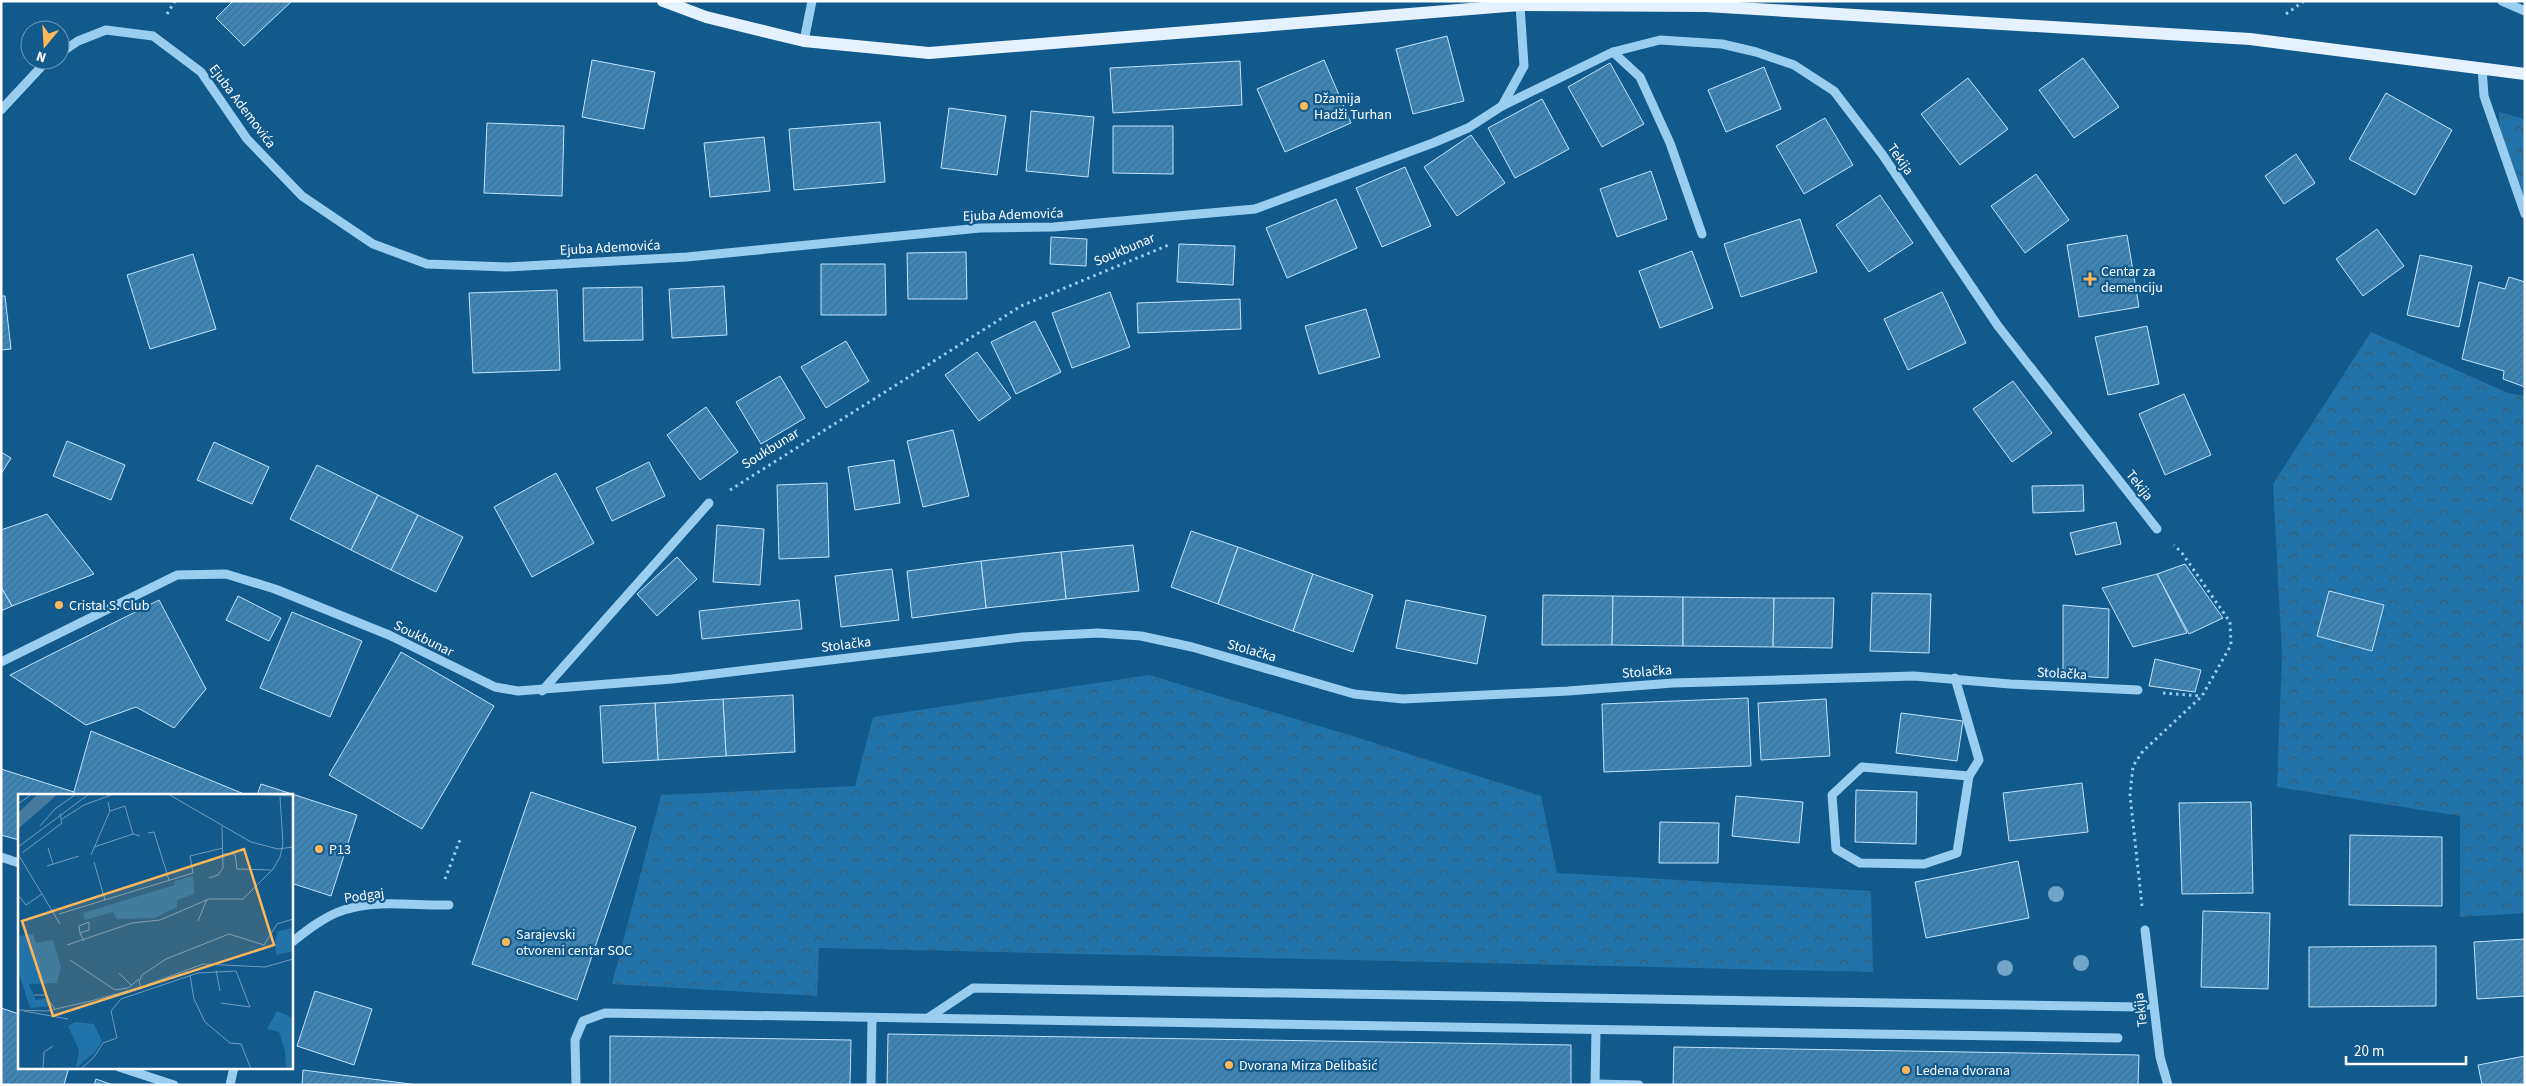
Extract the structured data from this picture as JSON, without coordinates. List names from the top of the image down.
{
  "streets": {
    "street": [
      "Ejuba Ademovića",
      "Tekija",
      "Soukbunar",
      "Stolačka",
      "Podgaj"
    ]
  },
  "crossings": [
    ["Ejuba Ademovića", "Tekija"],
    ["Soukbunar", "Stolačka"]
  ],
  "places": {
    "other": [
      "Džamija Hadži Turhan",
      "Cristal S. Club",
      "P13",
      "Sarajevski otvoreni centar SOC",
      "Dvorana Mirza Delibašić",
      "Ledena dvorana"
    ],
    "health": ["Centar za demenciju"]
  },
  "scale_bar": "20 m",
  "north": "bottom"
}
